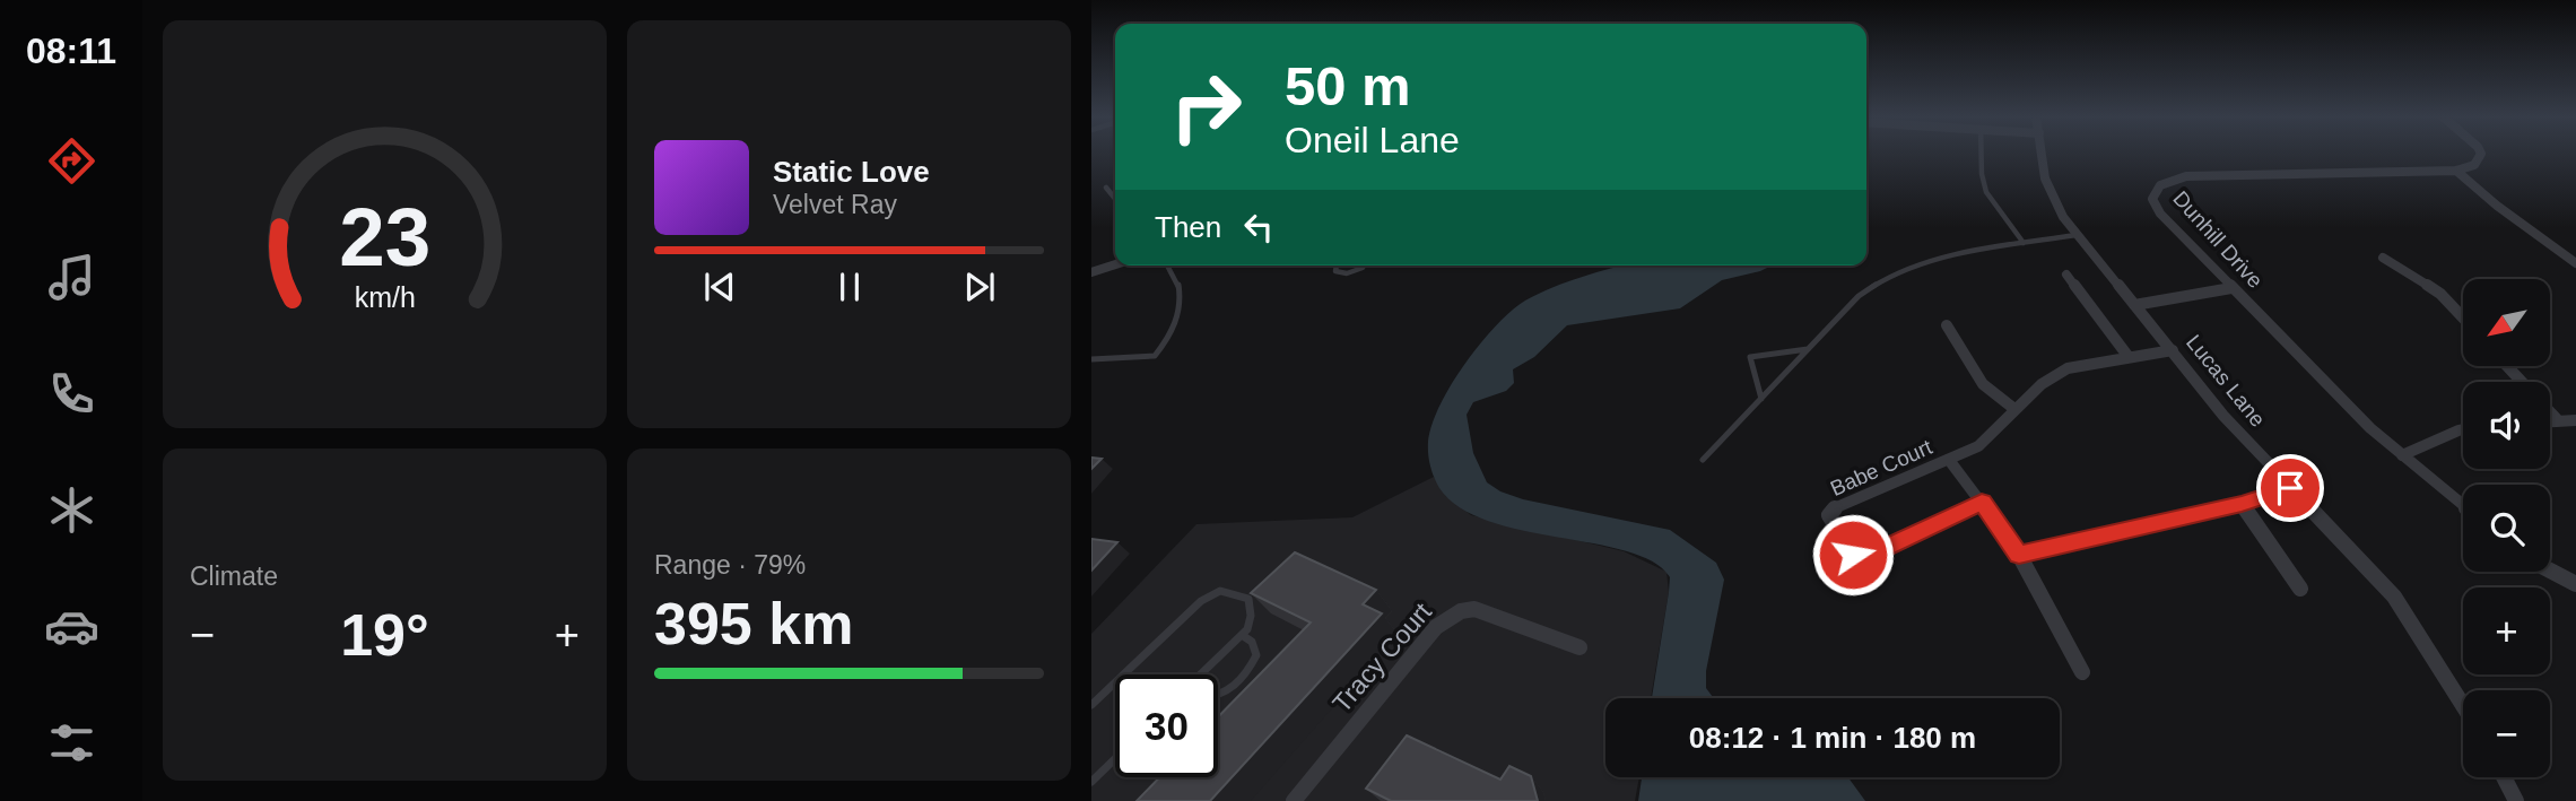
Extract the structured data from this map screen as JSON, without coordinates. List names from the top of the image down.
{
  "streets": {
    "street": [
      "Dunhill Drive",
      "Lucas Lane",
      "Babe Court",
      "Tracy Court"
    ]
  },
  "north": "bottom left",
  "page": {
    "tabs": "08:11",
    "turn": ["50 m", "Oneil Lane"],
    "song": ["Static Love", "Velvet Ray"],
    "then": "Then",
    "map_buttons": ["+", "−"],
    "tile": [
      "Climate",
      ["Range · 79%", "395 km"]
    ],
    "heat": ["−", "19°", "+"],
    "limit": "30",
    "trip": "08:12 · 1 min · 180 m",
    "gauge": ["23", "km/h"]
  }
}
